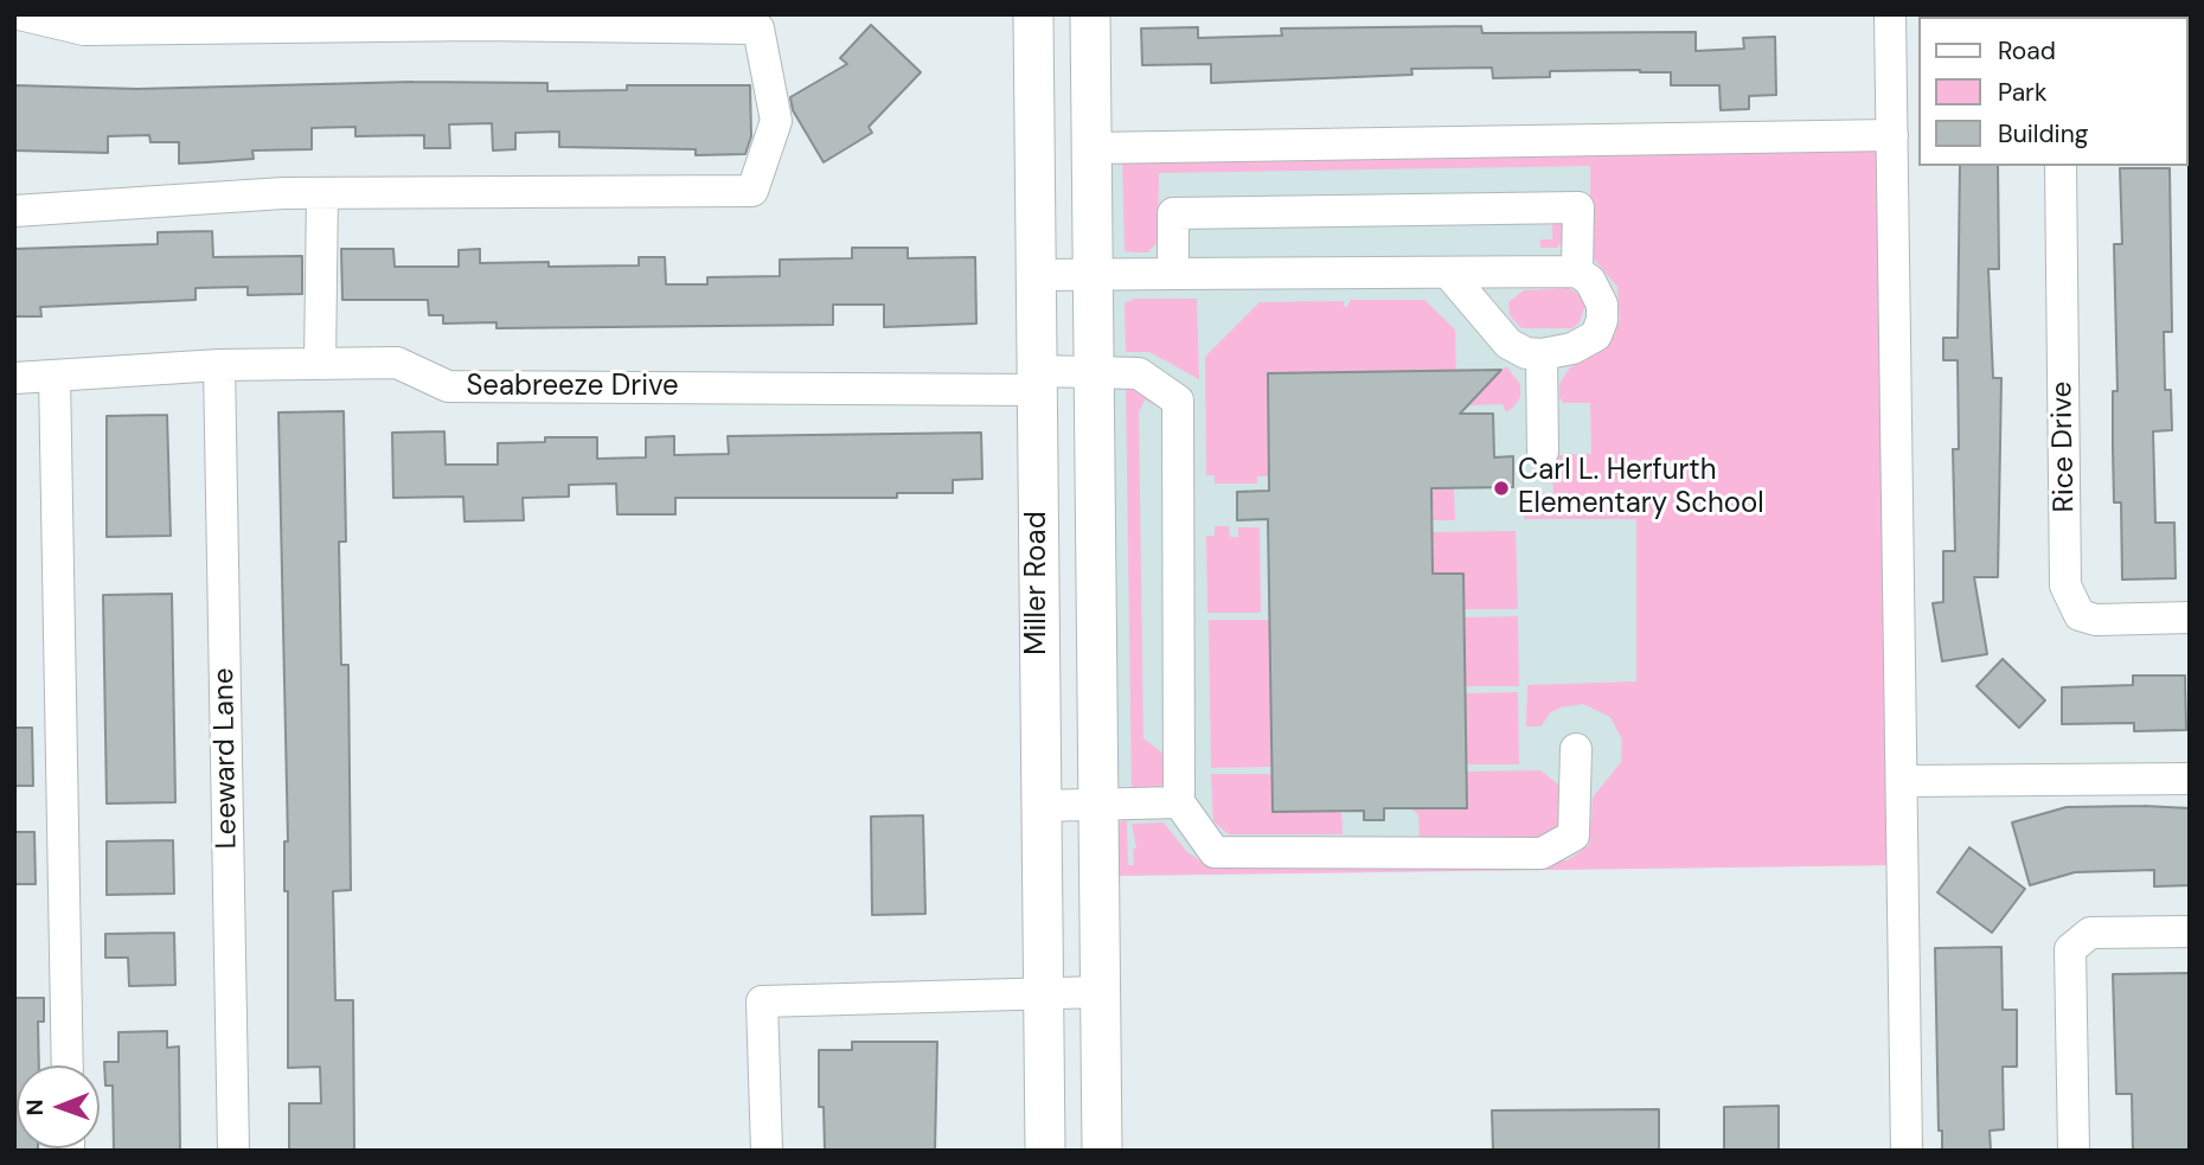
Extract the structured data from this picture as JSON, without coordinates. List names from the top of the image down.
{
  "streets": {
    "main road": ["Miller Road"],
    "street": ["Seabreeze Drive", "Rice Drive", "Leeward Lane"]
  },
  "crossings": [
    ["Seabreeze Drive", "Miller Road"],
    ["Seabreeze Drive", "Leeward Lane"]
  ],
  "places": ["Carl L. Herfurth Elementary School"],
  "legend": ["Road", "Park", "Building"],
  "north": "left"
}
